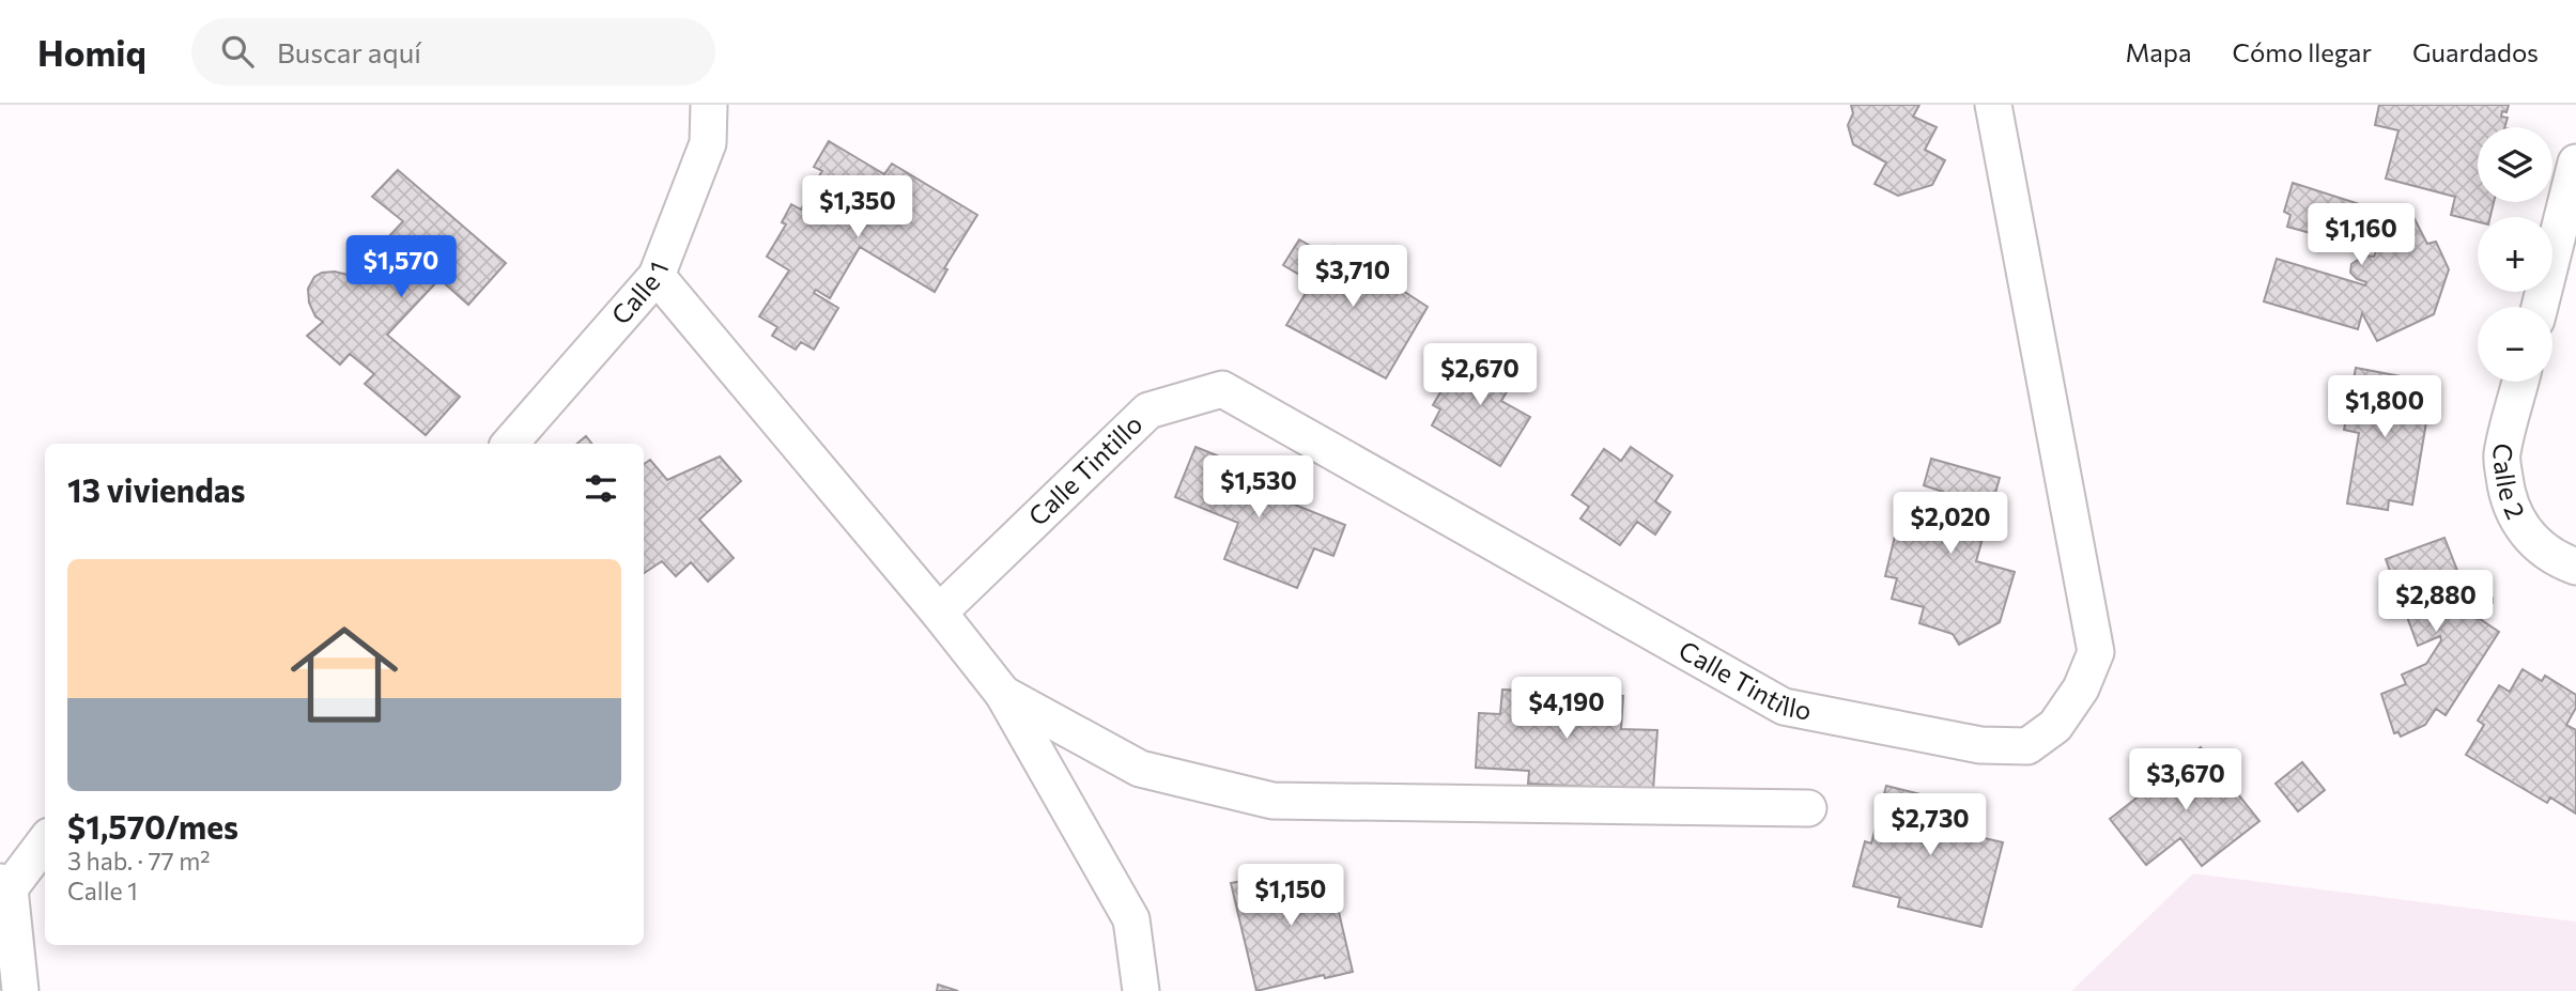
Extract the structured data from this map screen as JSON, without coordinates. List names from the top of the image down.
{
  "streets": {
    "street": ["Calle 1", "Calle Tintillo", "Calle 2"]
  },
  "page": {
    "header": "Homiq",
    "search": "Buscar aquí",
    "nav": ["Mapa", "Cómo llegar", "Guardados"],
    "map_buttons": ["+", "−"],
    "price": [
      "$1,350",
      "$1,160",
      "$1,570",
      "$3,710",
      "$2,670",
      "$1,800",
      "$1,530",
      "$2,020",
      "$2,880",
      "$4,190",
      "$3,670",
      "$2,730",
      "$1,150"
    ],
    "heading": "13 viviendas",
    "list": [
      {
        "name": "$1,570/mes",
        "note": "3 hab. · 77 m² · Calle 1"
      }
    ]
  }
}
